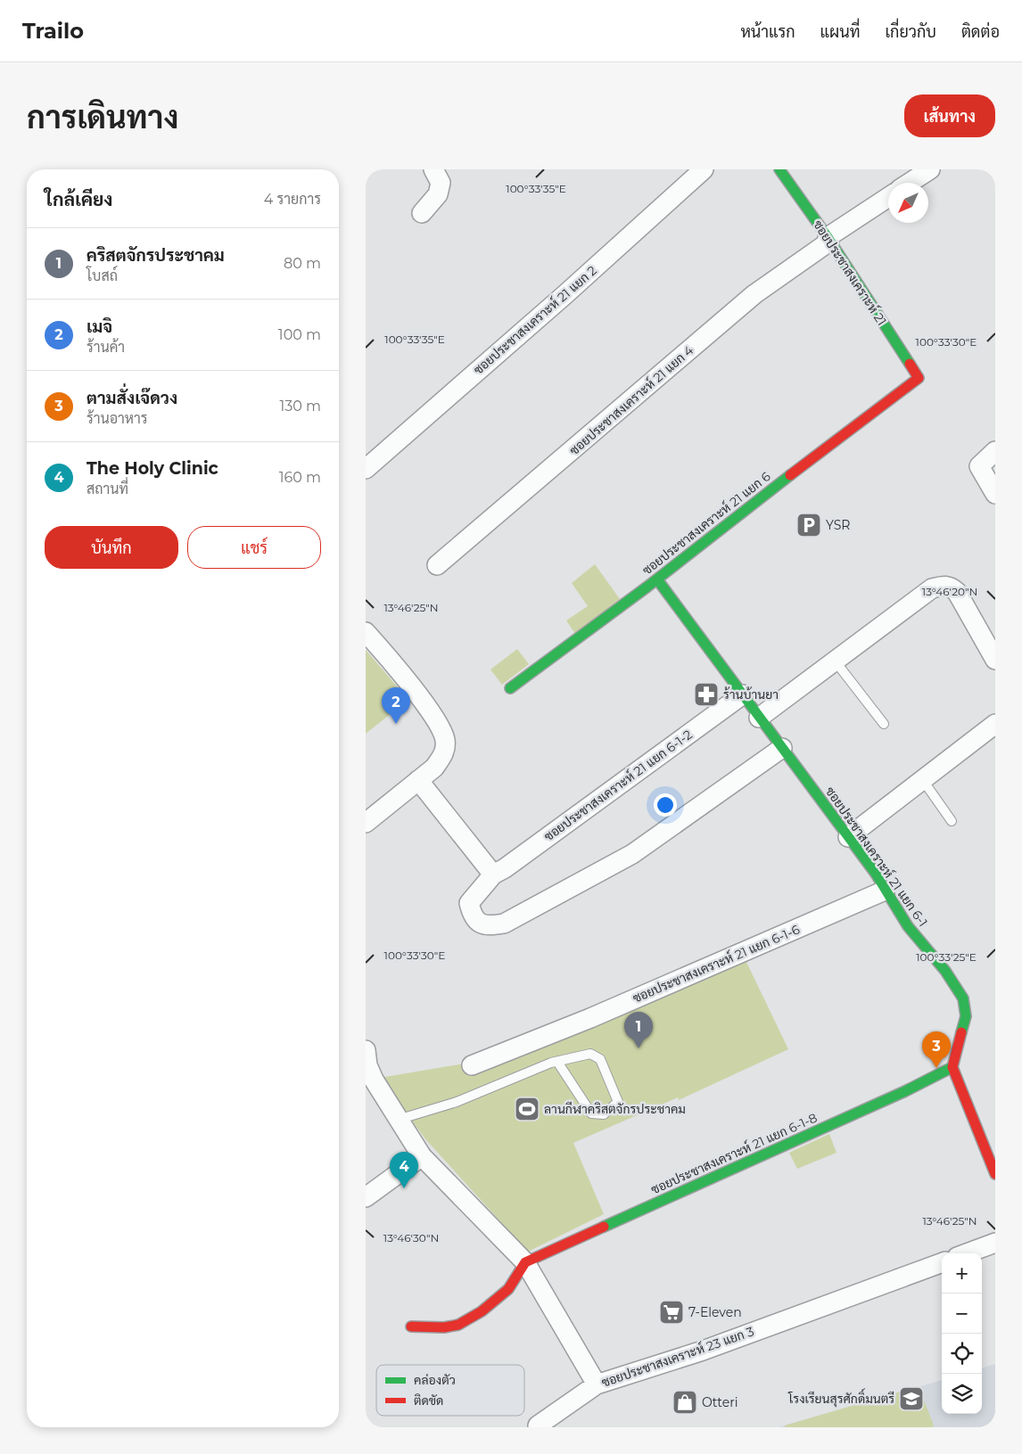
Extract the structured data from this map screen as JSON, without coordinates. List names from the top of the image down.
{
  "streets": {
    "street": [
      "ซอยประชาสงเคราะห์ 21",
      "ซอยประชาสงเคราะห์ 21 แยก 2",
      "ซอยประชาสงเคราะห์ 21 แยก 4",
      "ซอยประชาสงเคราะห์ 21 แยก 6",
      "ซอยประชาสงเคราะห์ 21 แยก 6-1-2",
      "ซอยประชาสงเคราะห์ 21 แยก 6-1",
      "ซอยประชาสงเคราะห์ 21 แยก 6-1-6",
      "ซอยประชาสงเคราะห์ 21 แยก 6-1-8",
      "ซอยประชาสงเคราะห์ 23 แยก 3"
    ]
  },
  "crossings": [
    ["ซอยประชาสงเคราะห์ 21", "ซอยประชาสงเคราะห์ 21 แยก 4"],
    ["ซอยประชาสงเคราะห์ 21", "ซอยประชาสงเคราะห์ 21 แยก 6"],
    ["ซอยประชาสงเคราะห์ 21 แยก 6", "ซอยประชาสงเคราะห์ 21 แยก 6-1"],
    ["ซอยประชาสงเคราะห์ 21 แยก 6-1-2", "ซอยประชาสงเคราะห์ 21 แยก 6-1"],
    ["ซอยประชาสงเคราะห์ 21 แยก 6-1", "ซอยประชาสงเคราะห์ 21 แยก 6-1-6"],
    ["ซอยประชาสงเคราะห์ 21 แยก 6-1", "ซอยประชาสงเคราะห์ 21 แยก 6-1-8"],
    ["ซอยประชาสงเคราะห์ 21 แยก 6-1-8", "ซอยประชาสงเคราะห์ 23 แยก 3"]
  ],
  "places": {
    "parking": ["YSR"],
    "pharmacy": ["ร้านบ้านยา"],
    "sports": ["ลานกีฬาคริสตจักรประชาคม"],
    "supermarket": ["7-Eleven"],
    "school or university": ["โรงเรียนสุรศักดิ์มนตรี"],
    "shop": ["Otteri"]
  },
  "legend": ["คล่องตัว", "ติดขัด"],
  "north": "bottom left",
  "page": {
    "header": "Trailo",
    "nav": [
      "หน้าแรก",
      "แผนที่",
      "เกี่ยวกับ",
      "ติดต่อ"
    ],
    "buttons": [
      "เส้นทาง",
      ["บันทึก", "แชร์"]
    ],
    "title": "การเดินทาง",
    "heading": ["ใกล้เคียง", "4 รายการ"],
    "list": [
      {
        "mark": "1",
        "name": "คริสตจักรประชาคม",
        "note": "โบสถ์",
        "value": "80 m"
      },
      {
        "mark": "2",
        "name": "เมจิ",
        "note": "ร้านค้า",
        "value": "100 m"
      },
      {
        "mark": "3",
        "name": "ตามสั่งเจ๊ดวง",
        "note": "ร้านอาหาร",
        "value": "130 m"
      },
      {
        "mark": "4",
        "name": "The Holy Clinic",
        "note": "สถานที่",
        "value": "160 m"
      }
    ],
    "pins": [
      "2",
      "1",
      "3",
      "4"
    ],
    "map_buttons": ["+", "−"]
  },
  "coordinates": [
    "100°33'35\"E",
    "100°33'30\"E",
    "13°46'20\"N",
    "13°46'25\"N",
    "100°33'25\"E",
    "13°46'30\"N"
  ]
}
